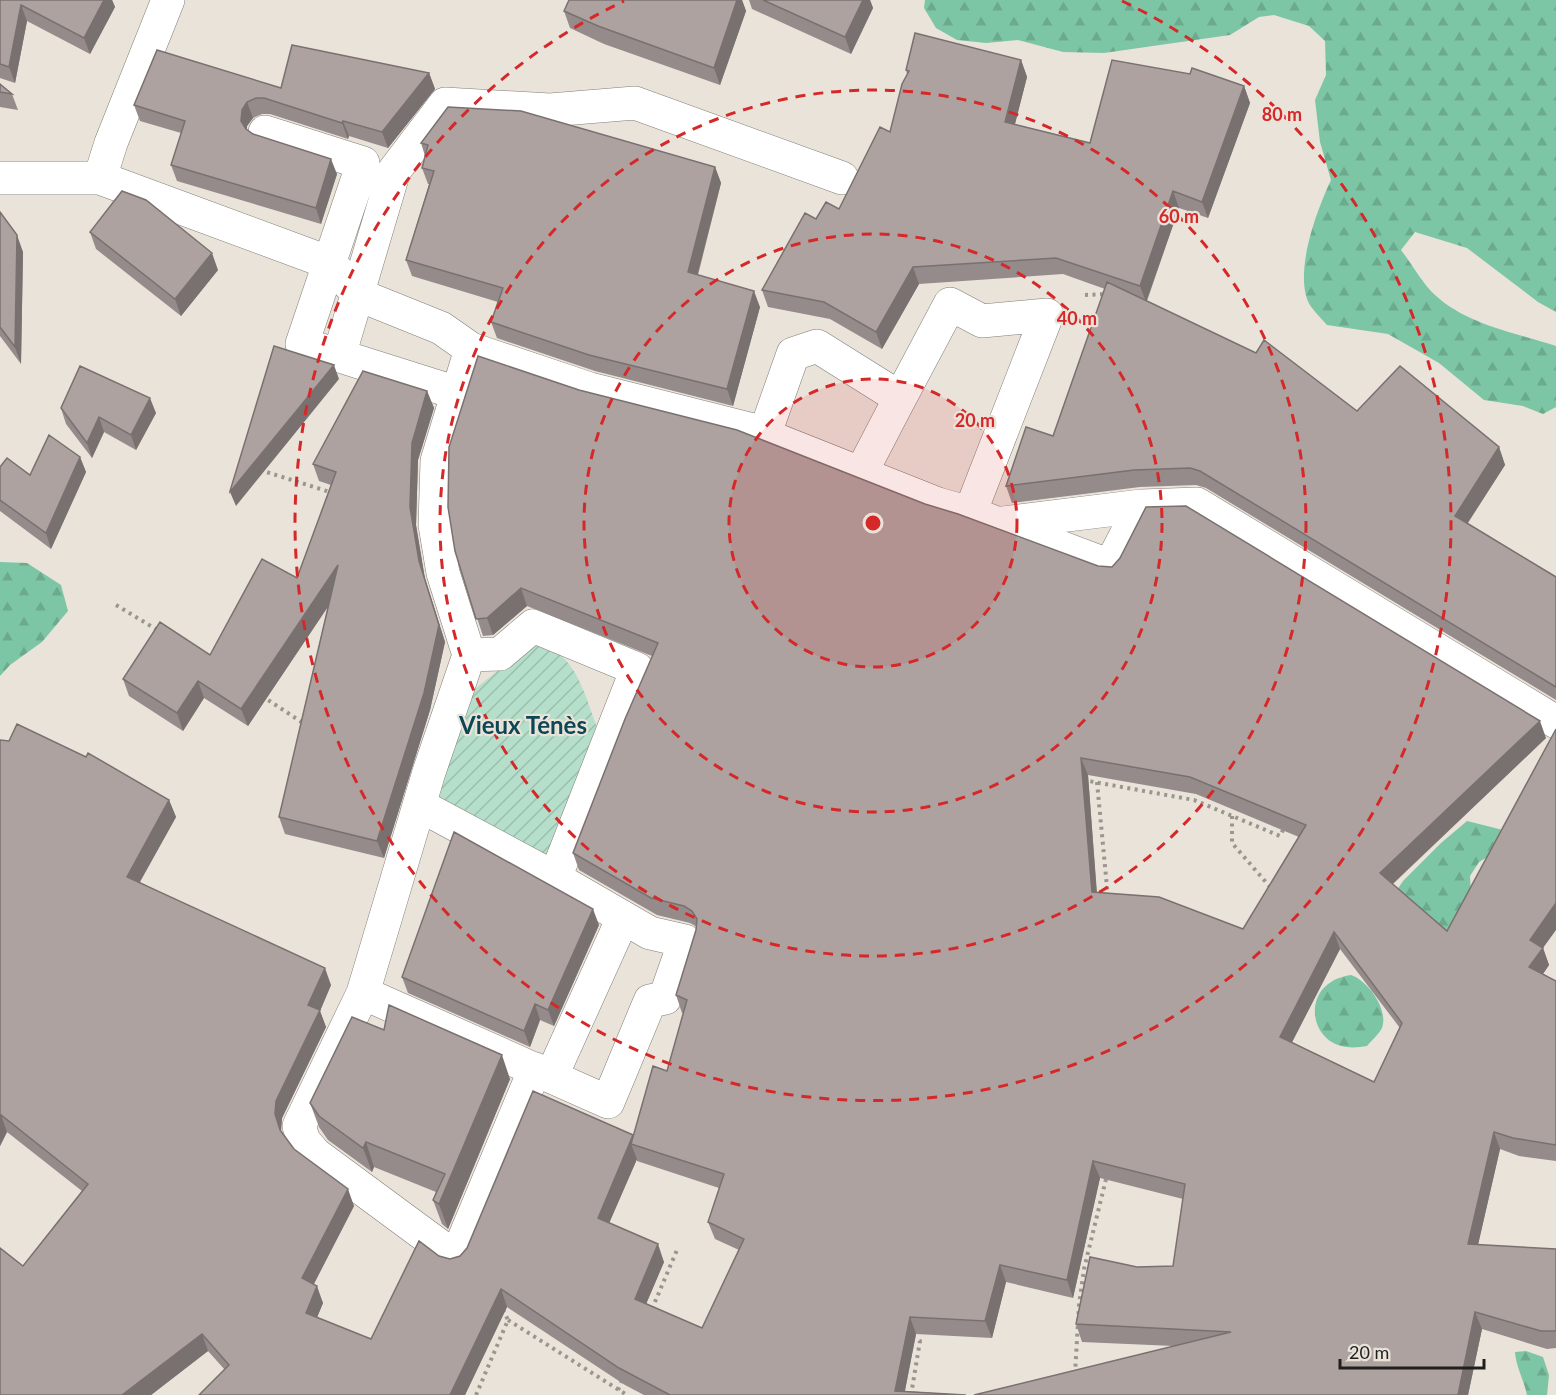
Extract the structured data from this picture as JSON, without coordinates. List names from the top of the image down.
{
  "districts": ["Vieux Ténès"],
  "scale_bar": "20 m",
  "rings": [
    "80 m",
    "60 m",
    "40 m",
    "20 m"
  ]
}
